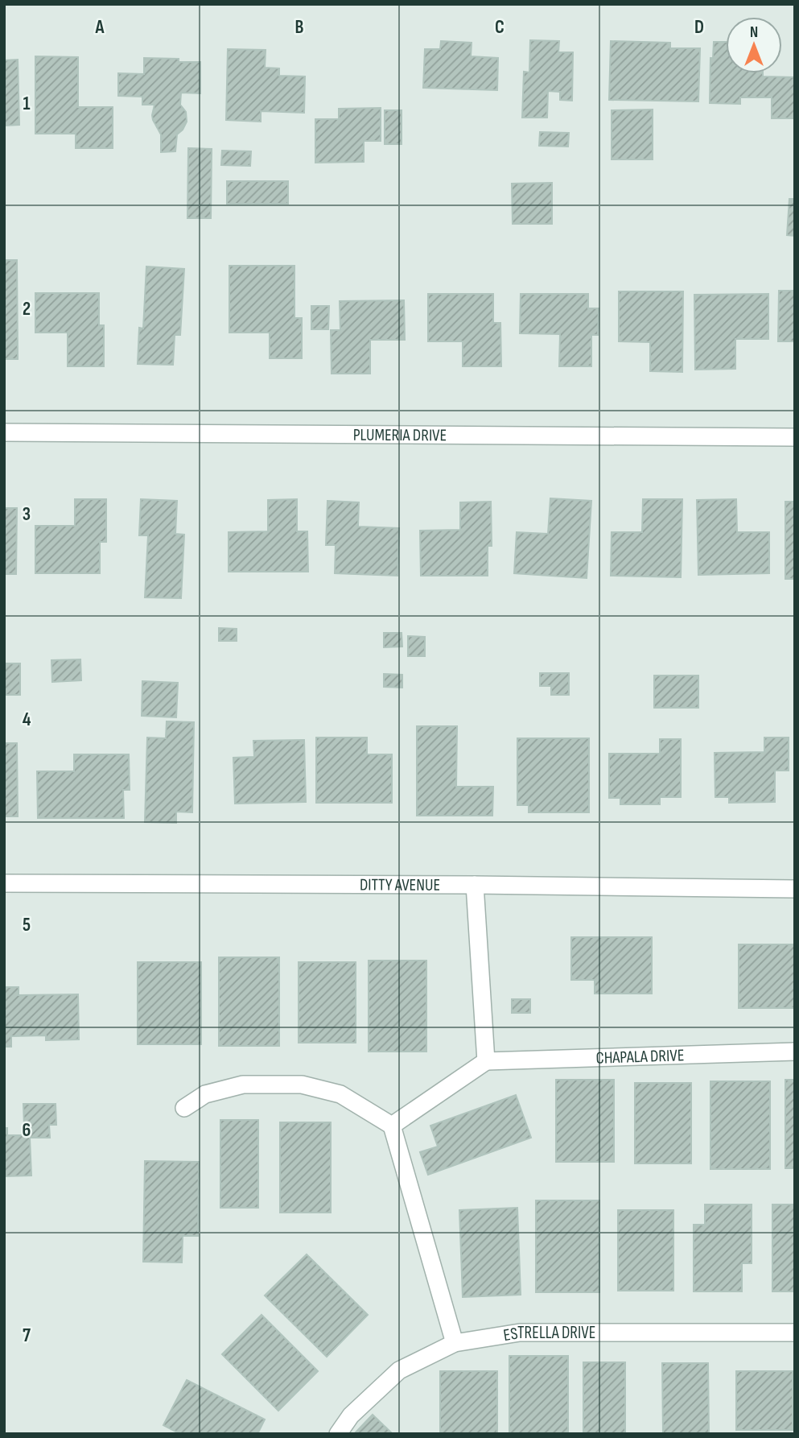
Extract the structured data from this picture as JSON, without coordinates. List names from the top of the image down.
{
  "streets": {
    "street": [
      "PLUMERIA DRIVE",
      "DITTY AVENUE",
      "CHAPALA DRIVE",
      "ESTRELLA DRIVE"
    ]
  },
  "north": "top",
  "grid": {
    "columns": [
      "A",
      "B",
      "C",
      "D"
    ],
    "rows": [
      "1",
      "2",
      "3",
      "4",
      "5",
      "6",
      "7"
    ]
  }
}
